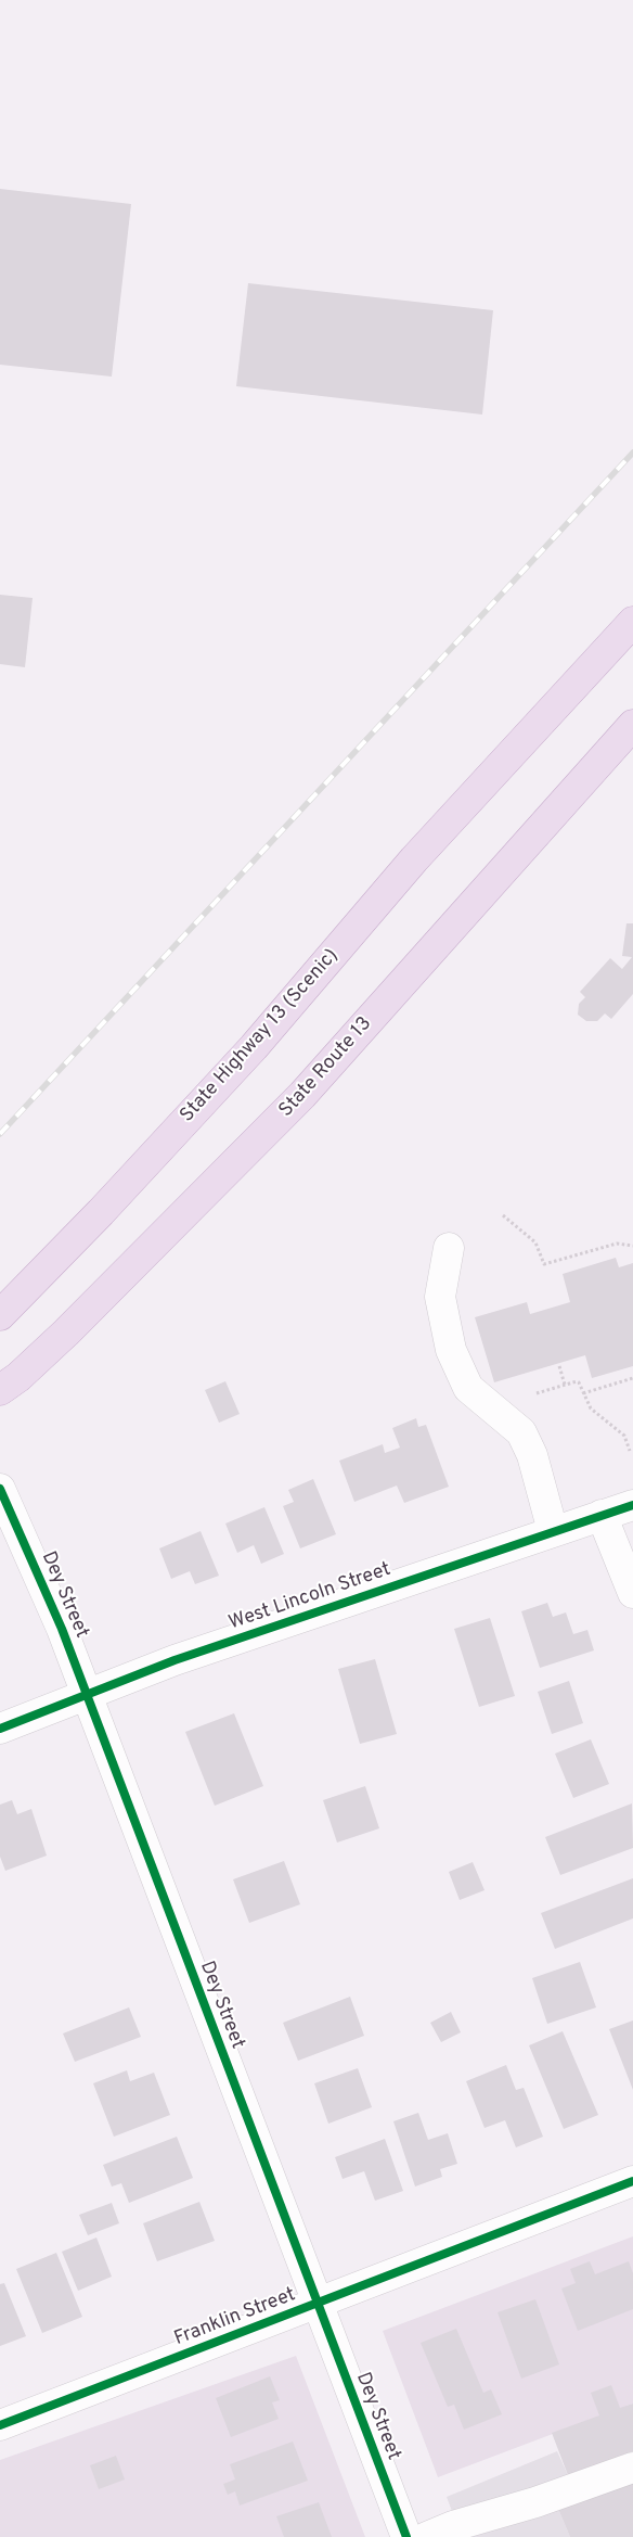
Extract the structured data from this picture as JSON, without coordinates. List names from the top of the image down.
{
  "streets": {
    "highway": ["State Highway 13 (Scenic)", "State Route 13"],
    "street": ["Dey Street", "West Lincoln Street", "Franklin Street"]
  },
  "crossings": [
    ["Dey Street", "West Lincoln Street"],
    ["Dey Street", "Franklin Street"]
  ]
}
